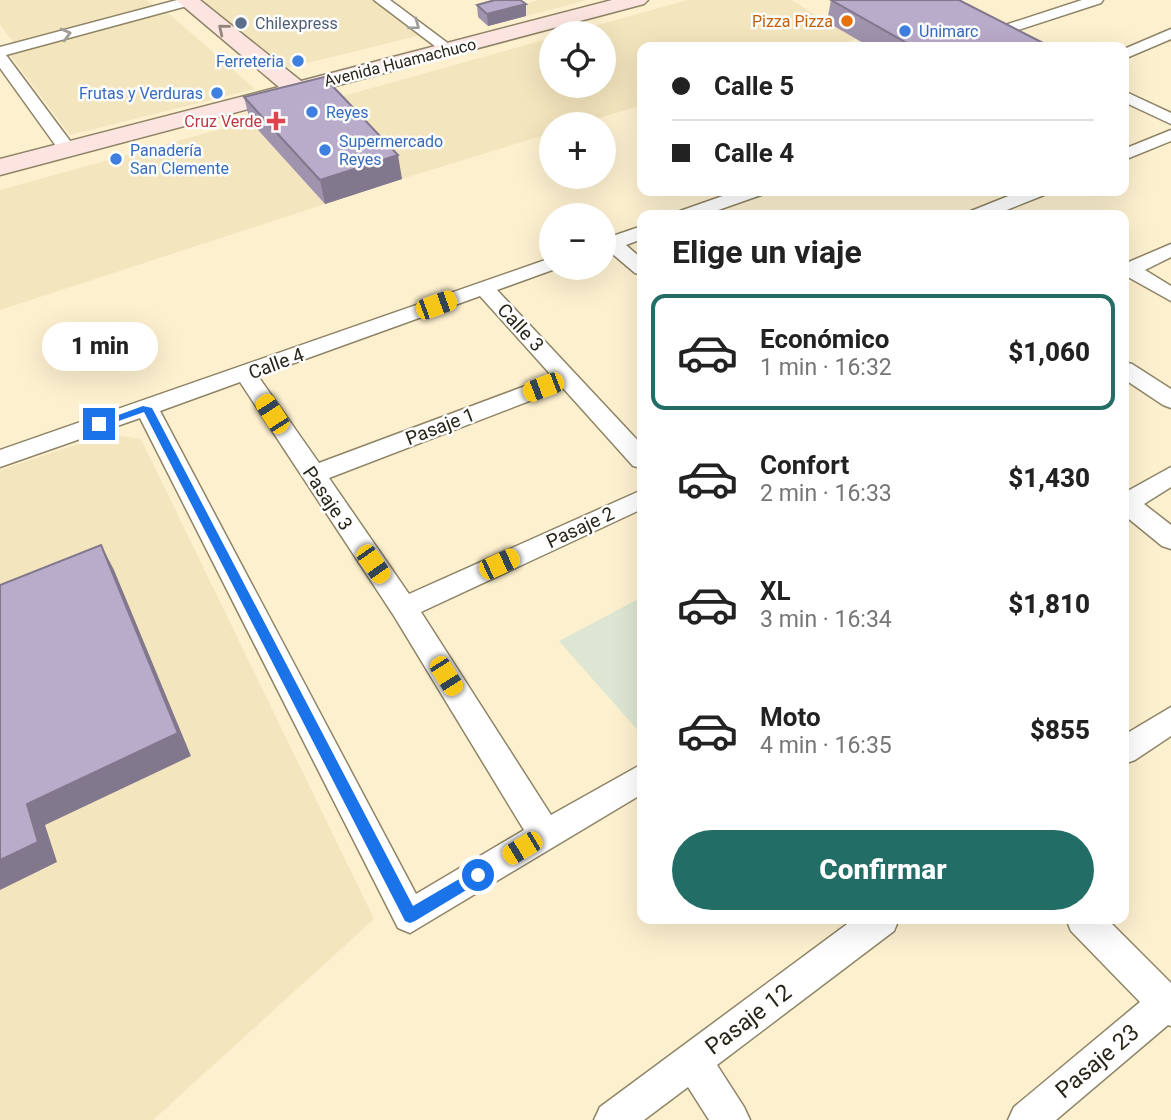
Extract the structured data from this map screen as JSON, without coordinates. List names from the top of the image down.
{
  "streets": {
    "main road": ["Avenida Huamachuco"],
    "street": [
      "Calle 3",
      "Calle 4",
      "Pasaje 1",
      "Pasaje 3",
      "Pasaje 2",
      "Pasaje 12",
      "Pasaje 23"
    ]
  },
  "crossings": [
    ["Calle 3", "Calle 4"],
    ["Calle 3", "Pasaje 1"],
    ["Calle 4", "Pasaje 3"],
    ["Pasaje 1", "Pasaje 3"],
    ["Pasaje 3", "Pasaje 2"]
  ],
  "places": {
    "other": [
      "Pizza Pizza",
      "Chilexpress",
      "Unimarc",
      "Ferreteria",
      "Frutas y Verduras",
      "Reyes",
      "Supermercado Reyes",
      "Panadería San Clemente"
    ],
    "health": ["Cruz Verde"]
  },
  "page": {
    "map_buttons": ["+", "−"],
    "banner": ["Calle 5", "Calle 4"],
    "heading": "Elige un viaje",
    "list": [
      {
        "name": "Económico",
        "note": "1 min · 16:32",
        "value": "$1,060"
      },
      {
        "name": "Confort",
        "note": "2 min · 16:33",
        "value": "$1,430"
      },
      {
        "name": "XL",
        "note": "3 min · 16:34",
        "value": "$1,810"
      },
      {
        "name": "Moto",
        "note": "4 min · 16:35",
        "value": "$855"
      }
    ],
    "bubble": "1 min",
    "buttons": "Confirmar"
  }
}
